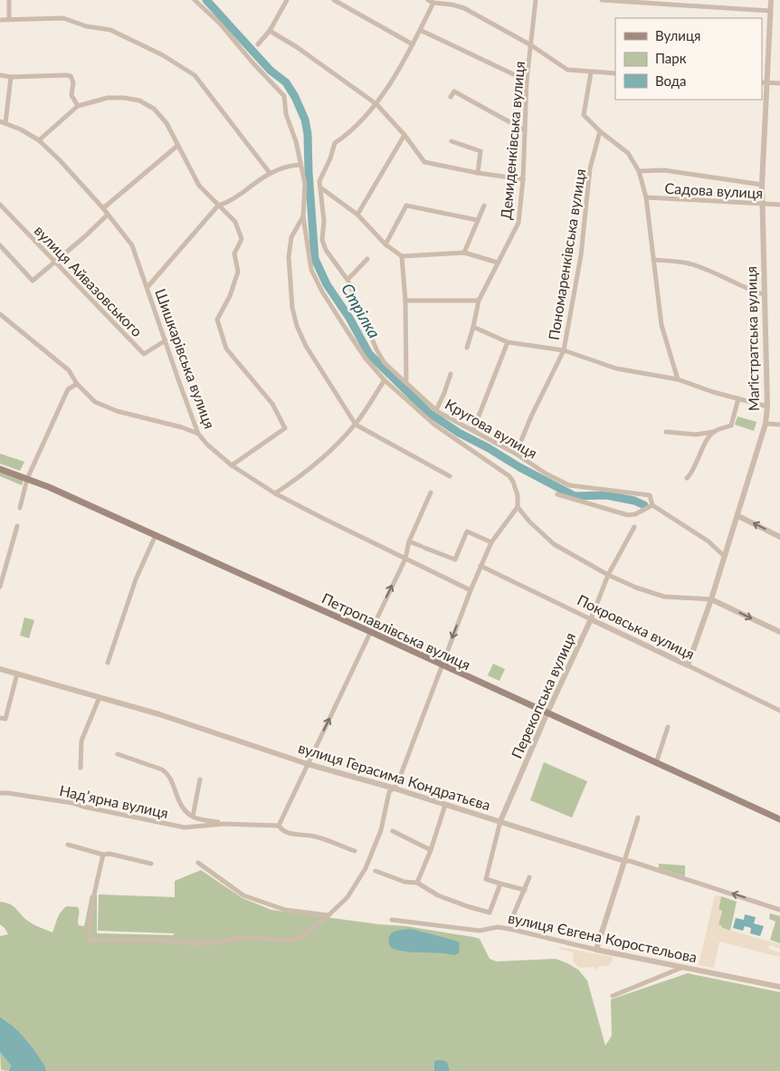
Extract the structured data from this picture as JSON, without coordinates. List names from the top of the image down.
{
  "streets": {
    "main road": ["Петропавлівська вулиця"],
    "street": [
      "Демиденківська вулиця",
      "Садова вулиця",
      "Пономаренківська вулиця",
      "вулиця Айвазовського",
      "Маґістратська вулиця",
      "Шишкарівська вулиця",
      "Кругова вулиця",
      "Покровська вулиця",
      "Перекопська вулиця",
      "вулиця Герасима Кондратьєва",
      "Надʼярна вулиця",
      "вулиця Євгена Коростельова"
    ]
  },
  "crossings": [
    ["Садова вулиця", "Маґістратська вулиця"],
    ["Пономаренківська вулиця", "Кругова вулиця"],
    ["вулиця Айвазовського", "Шишкарівська вулиця"],
    ["Маґістратська вулиця", "Покровська вулиця"],
    ["Покровська вулиця", "Перекопська вулиця"],
    ["Петропавлівська вулиця", "Перекопська вулиця"],
    ["Перекопська вулиця", "вулиця Герасима Кондратьєва"]
  ],
  "water": ["Стрілка"],
  "legend": ["Вулиця", "Парк", "Вода"]
}
